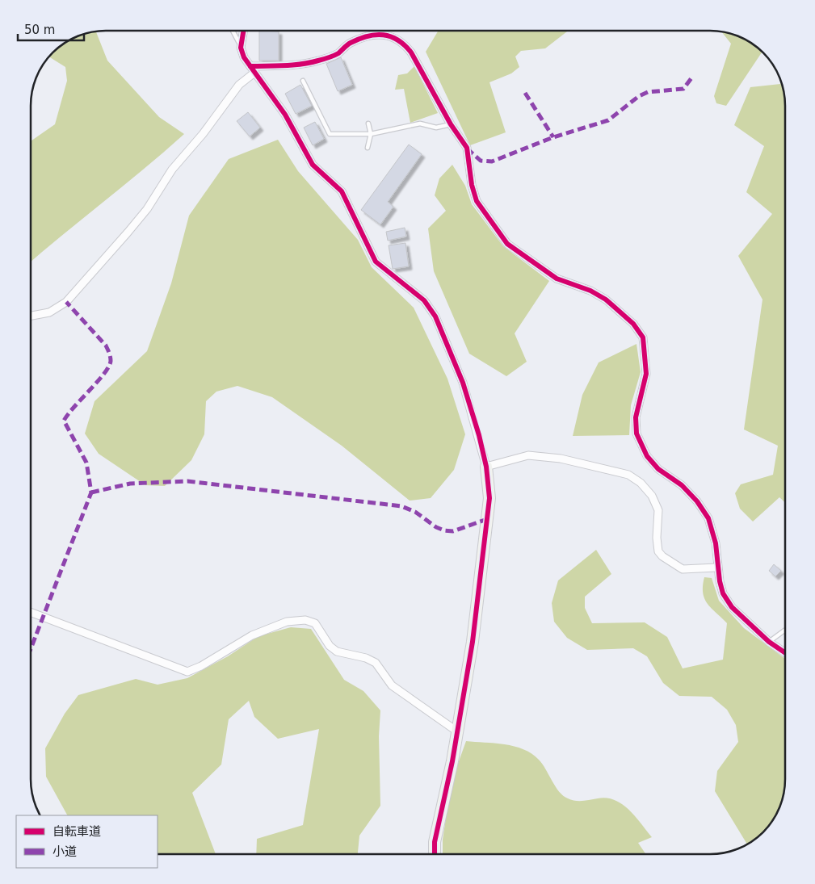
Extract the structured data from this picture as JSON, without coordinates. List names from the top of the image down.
{
  "legend": ["自転車道", "小道"],
  "scale_bar": "50 m"
}
